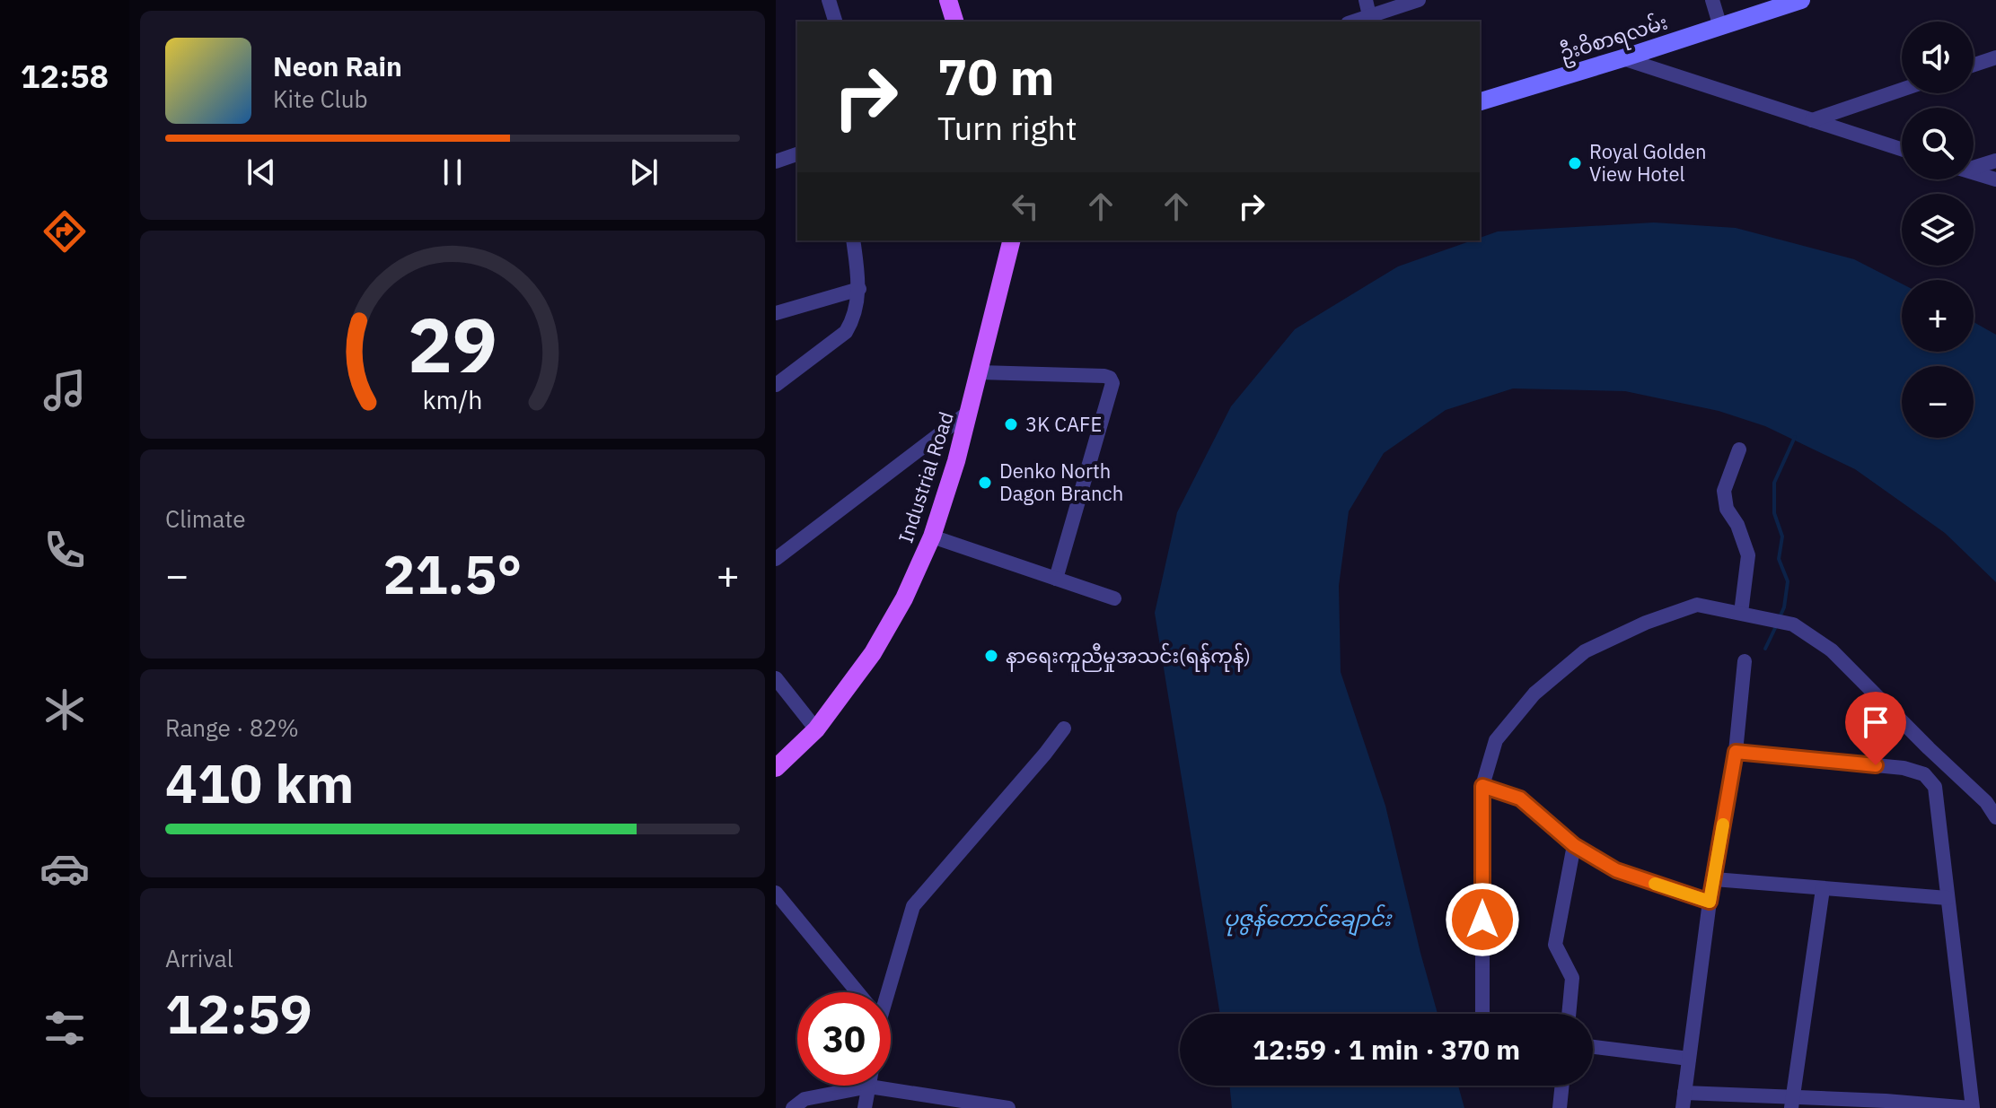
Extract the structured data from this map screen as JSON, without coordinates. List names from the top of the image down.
{
  "streets": {
    "main road": ["ဦးဝိစာရလမ်း", "Industrial Road"]
  },
  "water": ["ပုဇွန်တောင်ချောင်း"],
  "places": [
    "Royal Golden View Hotel",
    "3K CAFE",
    "Denko North Dagon Branch",
    "နာရေးကူညီမှုအသင်း(ရန်ကုန်)"
  ],
  "page": {
    "tabs": "12:58",
    "map_buttons": ["+", "−"],
    "turn": ["70 m", "Turn right"],
    "song": ["Neon Rain", "Kite Club"],
    "tile": [
      "Climate",
      ["Range · 82%", "410 km"],
      ["Arrival", "12:59"]
    ],
    "heat": ["−", "21.5°", "+"],
    "limit": "30",
    "trip": "12:59 · 1 min · 370 m",
    "gauge": ["29", "km/h"]
  }
}
